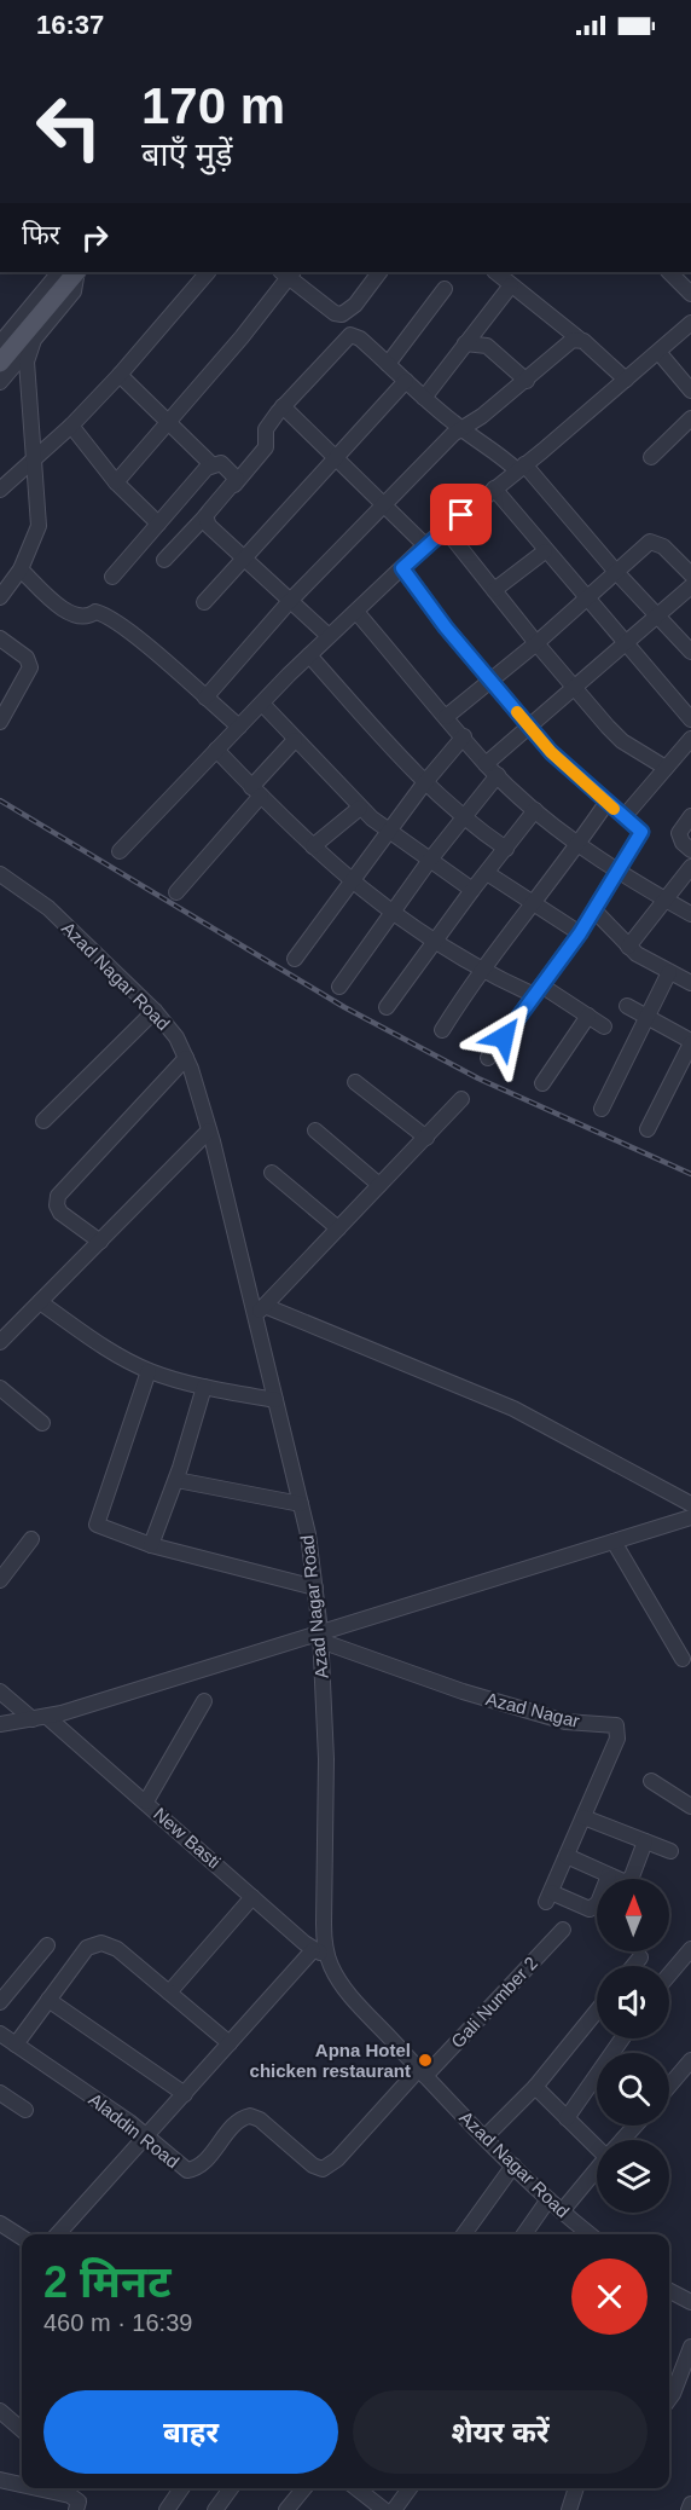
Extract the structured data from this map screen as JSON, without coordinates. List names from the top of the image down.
{
  "streets": {
    "street": [
      "Azad Nagar Road",
      "Azad Nagar",
      "New Basti",
      "Gali Number 2",
      "Aladdin Road"
    ]
  },
  "crossings": [
    ["Azad Nagar Road", "Azad Nagar"],
    ["Azad Nagar Road", "New Basti"],
    ["Azad Nagar Road", "Gali Number 2"],
    ["Azad Nagar Road", "Aladdin Road"],
    ["Gali Number 2", "Aladdin Road"]
  ],
  "places": ["Apna Hotel chicken restaurant"],
  "north": "top",
  "page": {
    "status": "16:37",
    "turn": ["170 m", "बाएँ मुड़ें"],
    "then": "फिर",
    "heading": ["2 मिनट", "460 m · 16:39"],
    "buttons": ["बाहर", "शेयर करें"]
  }
}
